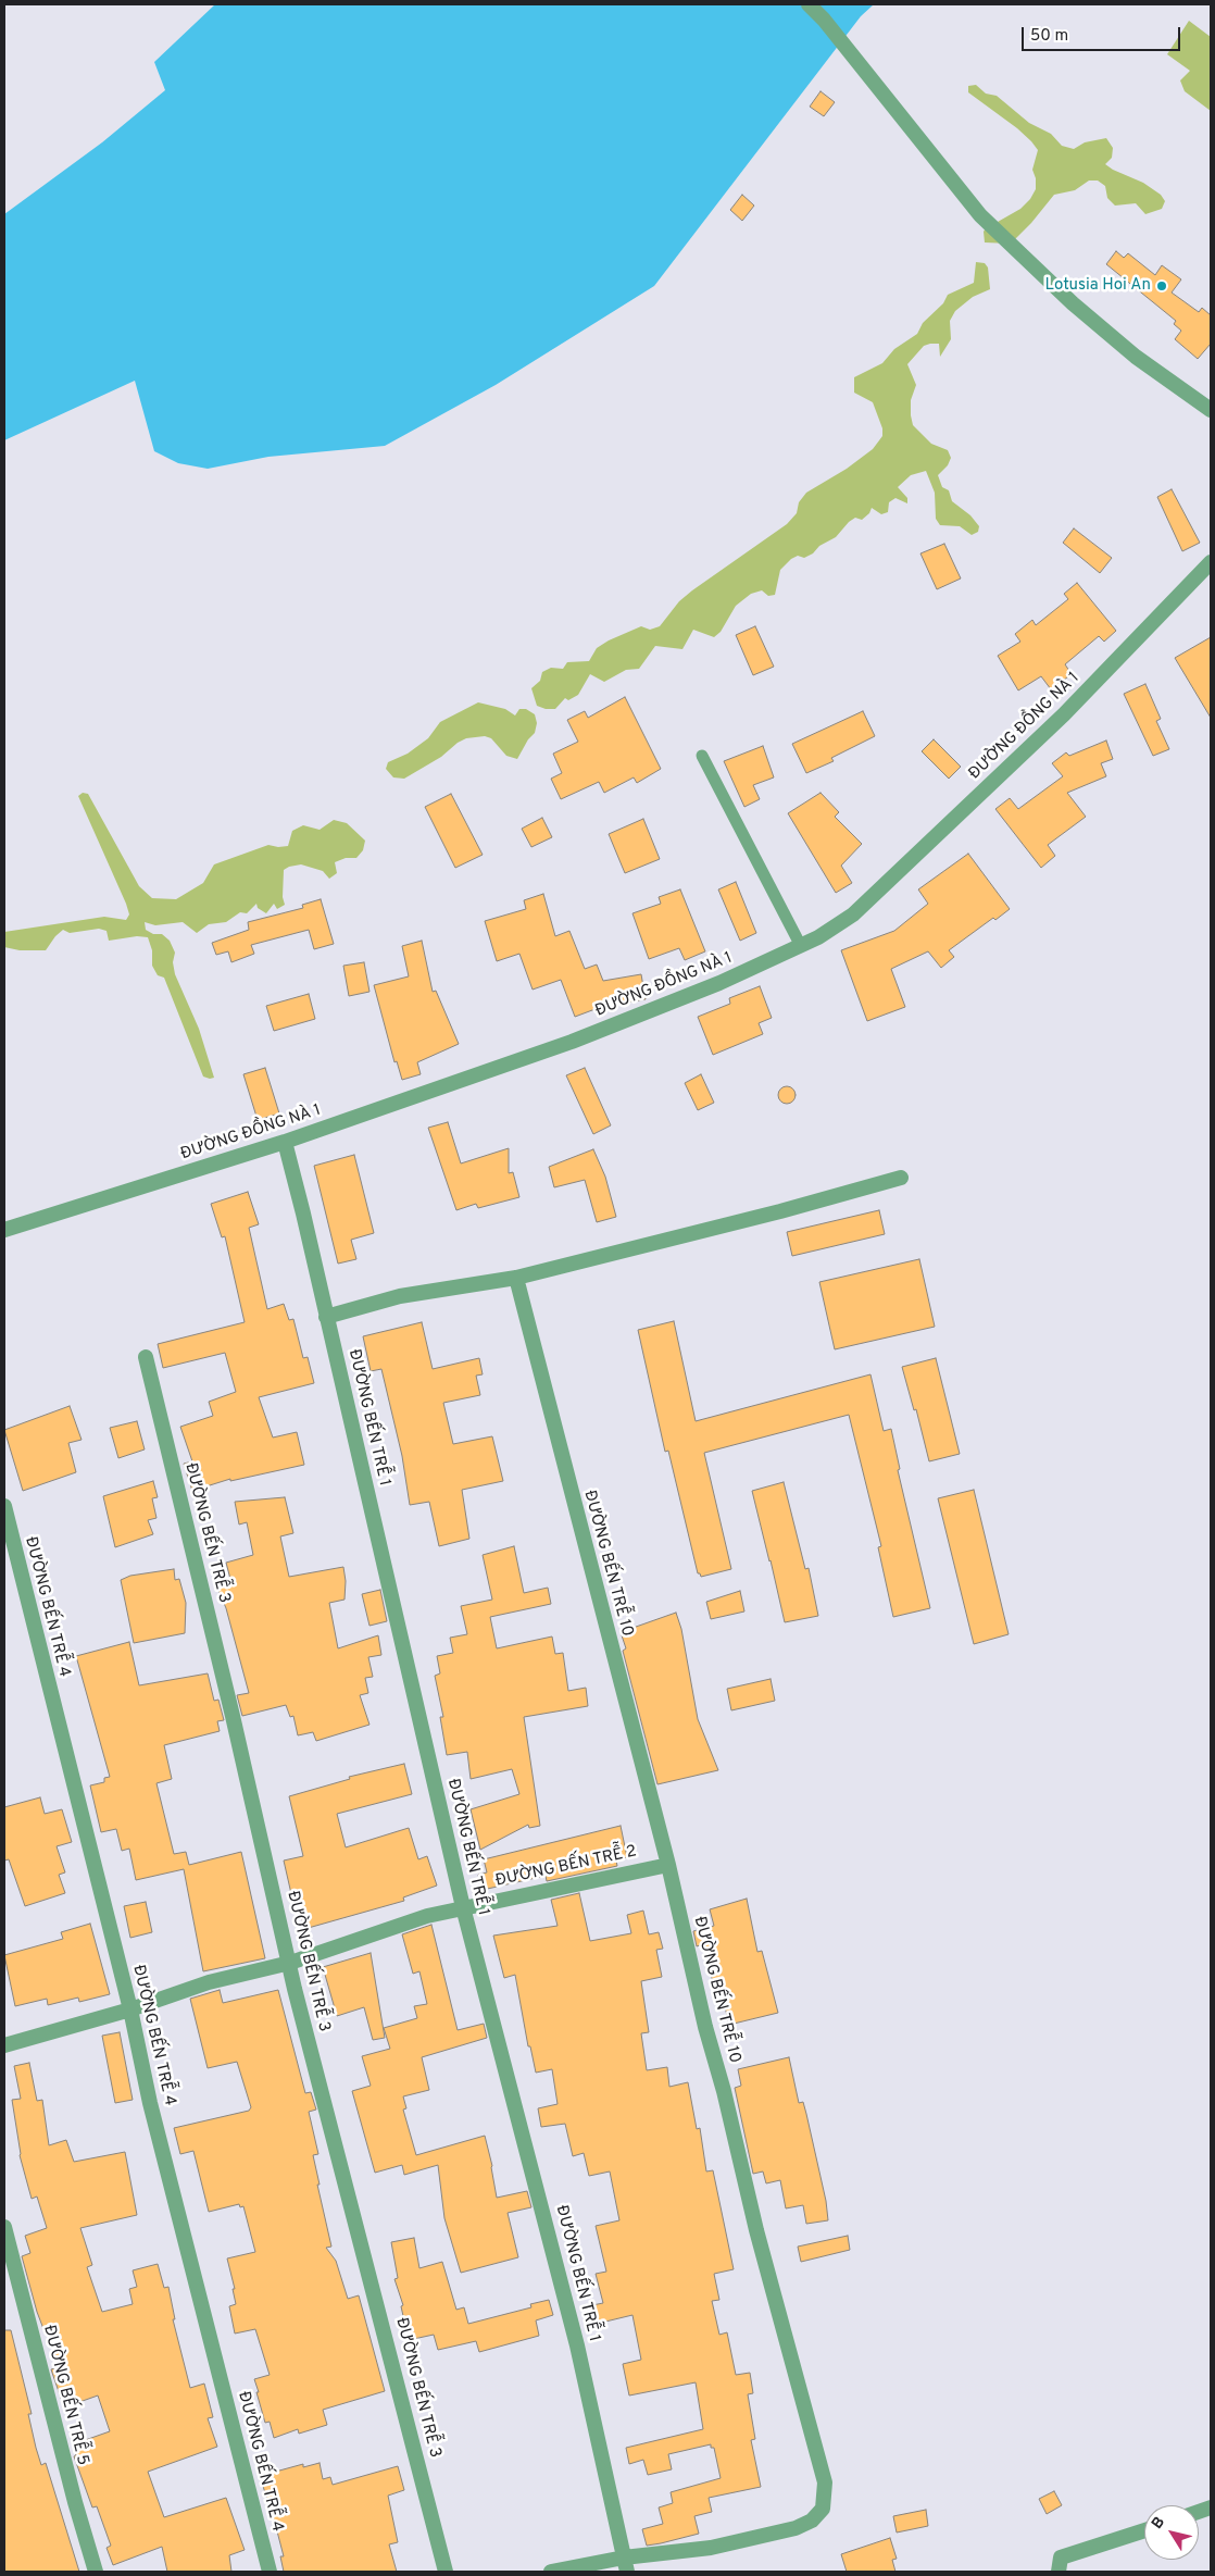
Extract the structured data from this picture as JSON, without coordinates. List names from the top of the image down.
{
  "streets": {
    "street": [
      "ĐƯỜNG ĐỒNG NÀ 1",
      "ĐƯỜNG BẾN TRỄ 1",
      "ĐƯỜNG BẾN TRỄ 3",
      "ĐƯỜNG BẾN TRỄ 10",
      "ĐƯỜNG BẾN TRỄ 4",
      "ĐƯỜNG BẾN TRỄ 2",
      "ĐƯỜNG BẾN TRỄ 5"
    ]
  },
  "crossings": [
    ["ĐƯỜNG ĐỒNG NÀ 1", "ĐƯỜNG BẾN TRỄ 1"],
    ["ĐƯỜNG BẾN TRỄ 1", "ĐƯỜNG BẾN TRỄ 10"],
    ["ĐƯỜNG BẾN TRỄ 1", "ĐƯỜNG BẾN TRỄ 2"],
    ["ĐƯỜNG BẾN TRỄ 3", "ĐƯỜNG BẾN TRỄ 2"],
    ["ĐƯỜNG BẾN TRỄ 10", "ĐƯỜNG BẾN TRỄ 2"],
    ["ĐƯỜNG BẾN TRỄ 4", "ĐƯỜNG BẾN TRỄ 2"]
  ],
  "places": ["Lotusia Hoi An"],
  "scale_bar": "50 m",
  "north": "top left"
}
